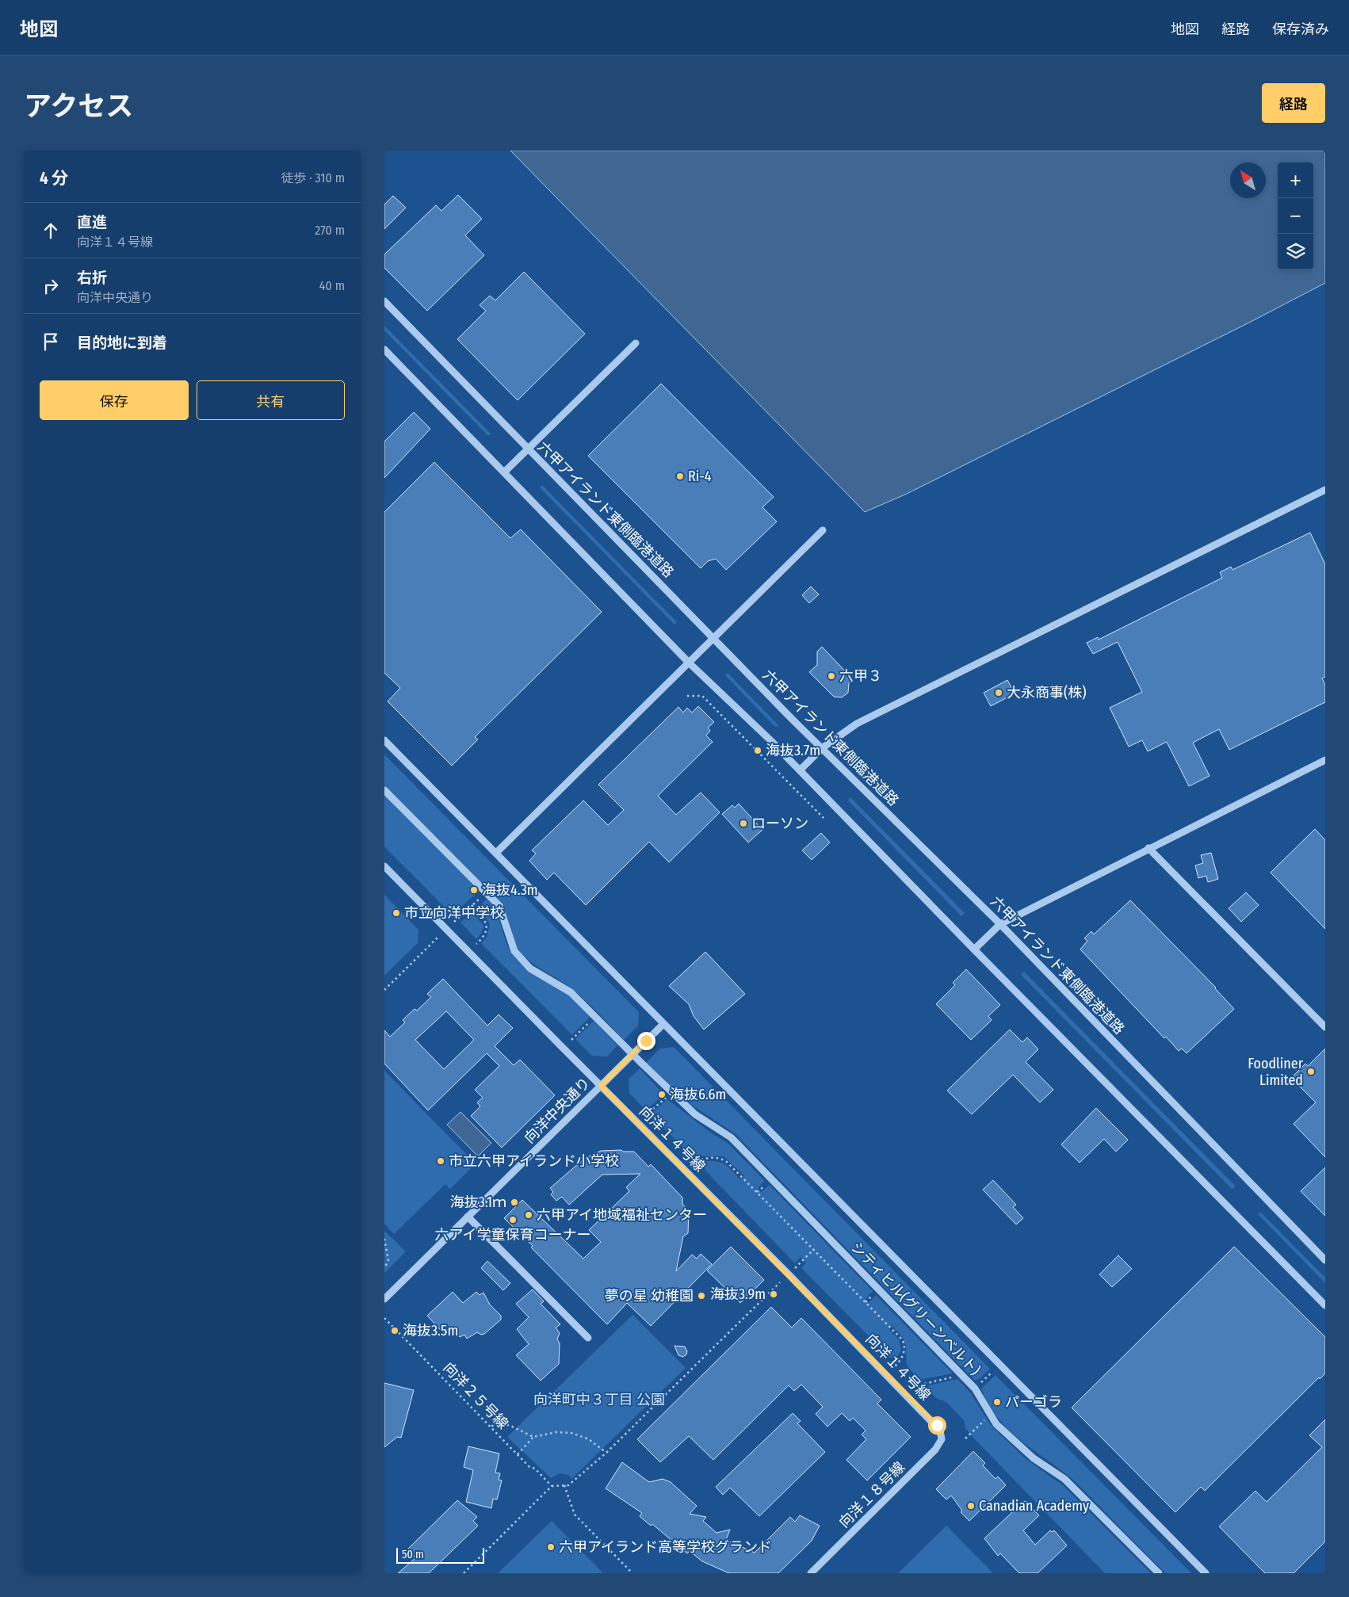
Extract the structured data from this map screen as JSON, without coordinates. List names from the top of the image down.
{
  "streets": {
    "street": [
      "六甲アイランド東側臨港道路",
      "向洋中央通り",
      "向洋１４号線",
      "シティヒル(グリーンベルト)",
      "向洋１８号線"
    ],
    "path": ["向洋２５号線"]
  },
  "crossings": [
    ["向洋中央通り", "向洋１４号線"],
    ["向洋１４号線", "向洋１８号線"]
  ],
  "parks": ["向洋町中３丁目 公園"],
  "places": [
    "Ri-4",
    "六甲３",
    "大永商事(株)",
    "海抜3.7m",
    "ローソン",
    "海抜4.3m",
    "市立向洋中学校",
    "Foodliner Limited",
    "海抜6.6m",
    "市立六甲アイランド小学校",
    "海抜3.1ｍ",
    "六甲アイ地域福祉センター",
    "六アイ学童保育コーナー",
    "海抜3.9m",
    "夢の星 幼稚園",
    "海抜3.5m",
    "パーゴラ",
    "Canadian Academy",
    "六甲アイランド高等学校グランド"
  ],
  "scale_bar": "50 m",
  "north": "top left",
  "page": {
    "header": "地図",
    "nav": ["地図", "経路", "保存済み"],
    "title": "アクセス",
    "buttons": [
      "経路",
      ["保存", "共有"]
    ],
    "heading": ["4 分", "徒歩 · 310 m"],
    "map_buttons": ["+", "−"],
    "list": [
      ["直進", "向洋１４号線", "270 m"],
      ["右折", "向洋中央通り", "40 m"],
      "目的地に到着"
    ],
    "scale": "50 m"
  }
}
